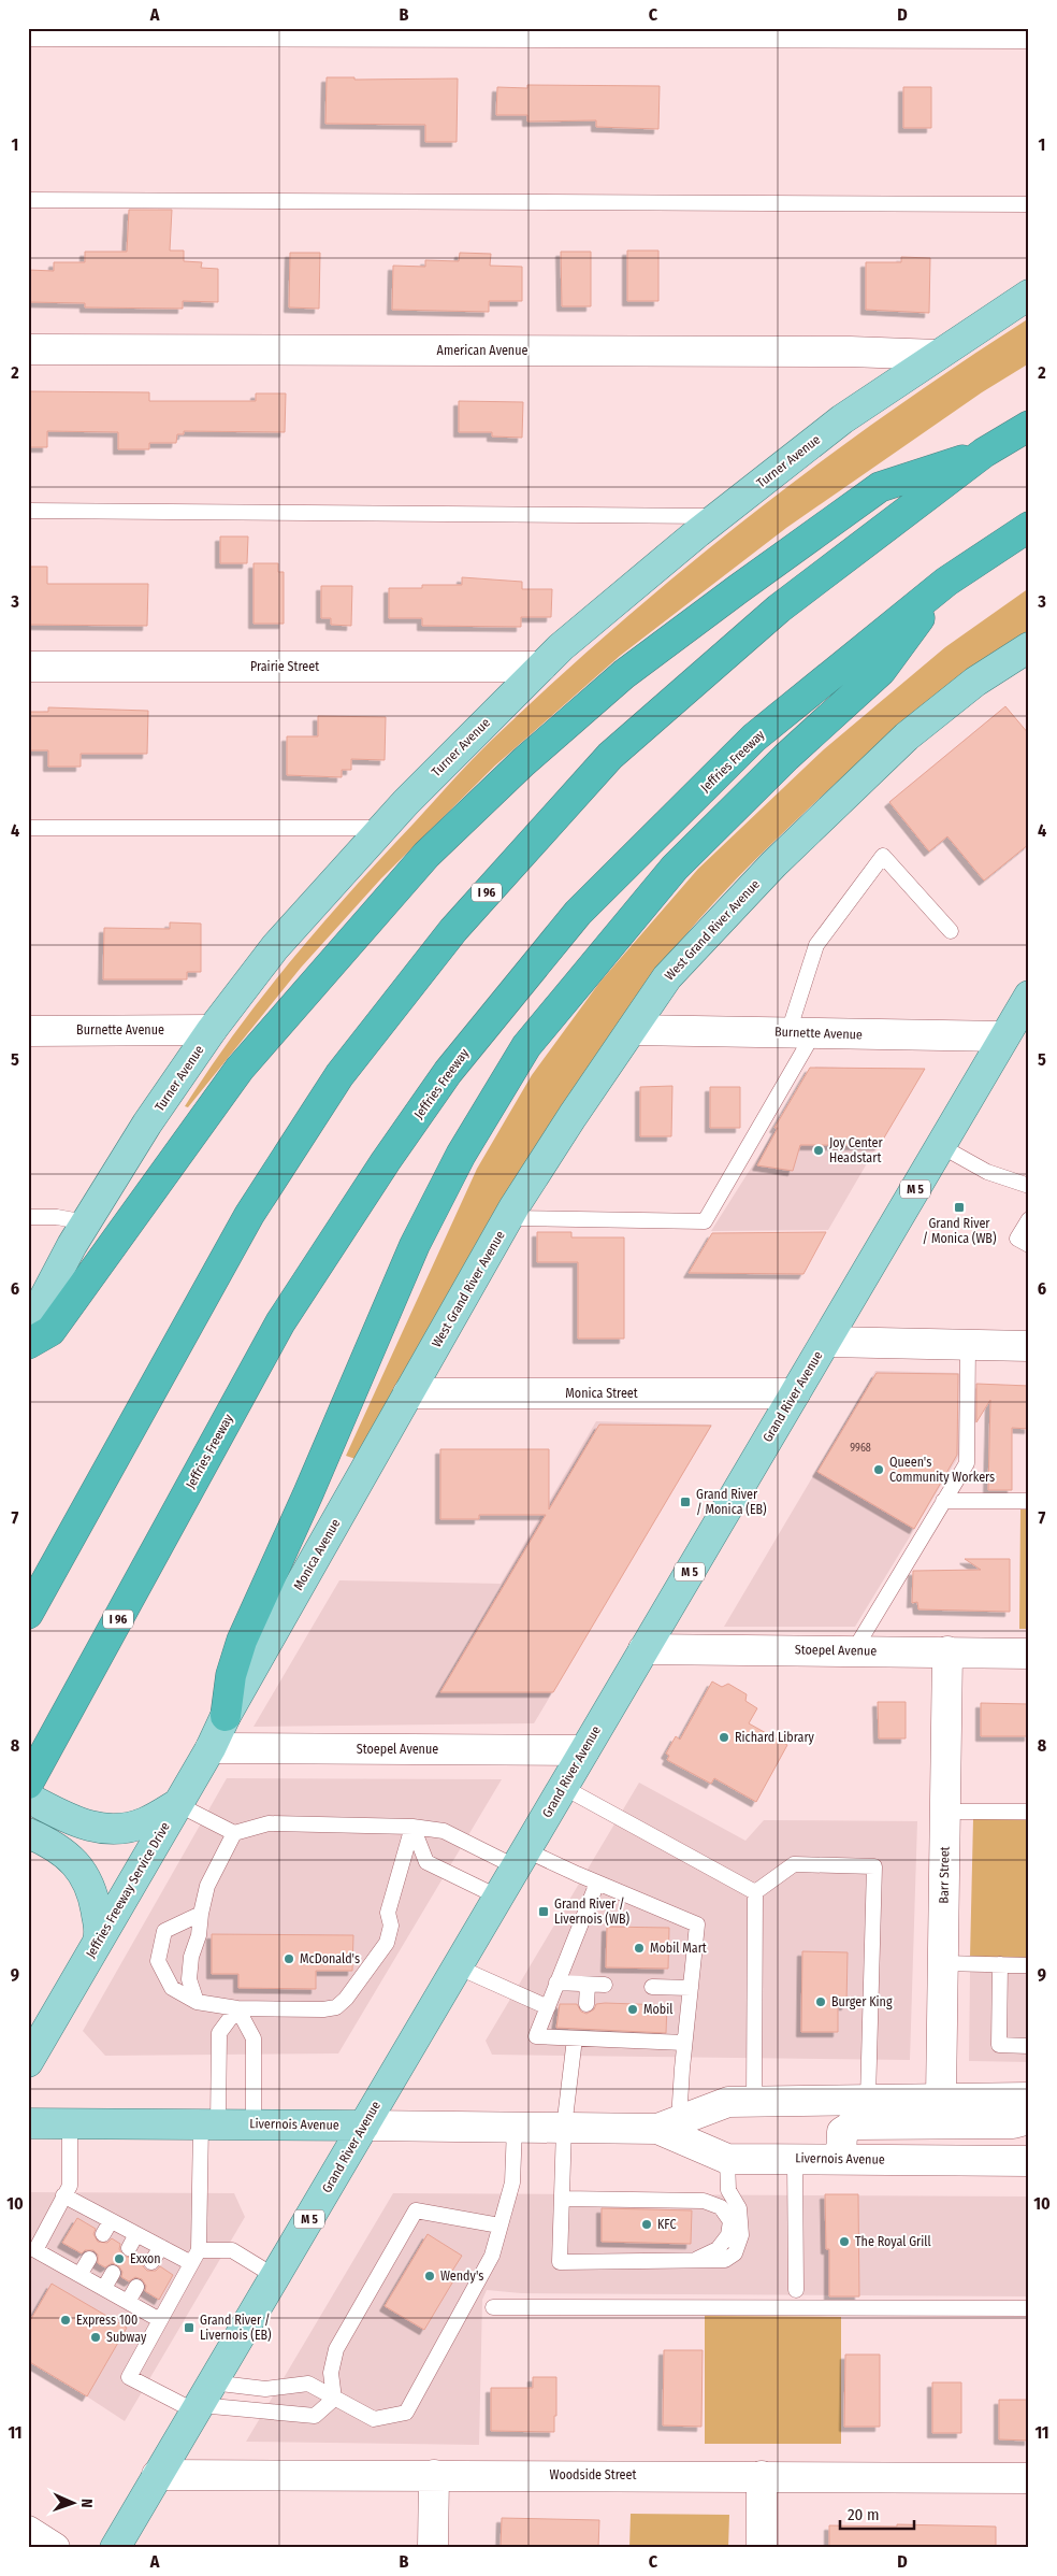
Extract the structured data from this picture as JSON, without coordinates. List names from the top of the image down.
{
  "streets": {
    "highway": ["Jeffries Freeway", "I 96"],
    "main road": [
      "Turner Avenue",
      "West Grand River Avenue",
      "M 5",
      "Grand River Avenue",
      "Monica Avenue",
      "Jeffries Freeway Service Drive",
      "Livernois Avenue"
    ],
    "street": [
      "American Avenue",
      "Prairie Street",
      "Burnette Avenue",
      "Monica Street",
      "Stoepel Avenue",
      "Barr Street",
      "Woodside Street"
    ]
  },
  "crossings": [
    ["American Avenue", "Turner Avenue"],
    ["Turner Avenue", "Prairie Street"],
    ["Turner Avenue", "Burnette Avenue"],
    ["West Grand River Avenue", "Burnette Avenue"],
    ["West Grand River Avenue", "Monica Street"],
    ["West Grand River Avenue", "Monica Avenue"],
    ["Burnette Avenue", "Grand River Avenue"],
    ["Monica Street", "Grand River Avenue"],
    ["Monica Street", "Monica Avenue"],
    ["Grand River Avenue", "Stoepel Avenue"],
    ["Grand River Avenue", "Livernois Avenue"],
    ["Grand River Avenue", "Woodside Street"],
    ["Monica Avenue", "Jeffries Freeway Service Drive"],
    ["Stoepel Avenue", "Barr Street"],
    ["Stoepel Avenue", "Jeffries Freeway Service Drive"],
    ["Barr Street", "Livernois Avenue"]
  ],
  "places": {
    "other": [
      "Joy Center Headstart",
      "Queen's Community Workers",
      "Richard Library",
      "Mobil Mart",
      "McDonald's",
      "Burger King",
      "Mobil",
      "KFC",
      "The Royal Grill",
      "Exxon",
      "Wendy's",
      "Express 100",
      "Subway"
    ],
    "transit": [
      "Grand River / Monica (WB)",
      "Grand River / Monica (EB)",
      "Grand River / Livernois (WB)",
      "Grand River / Livernois (EB)"
    ]
  },
  "house_numbers": ["9968"],
  "scale_bar": "20 m",
  "north": "right",
  "grid": {
    "columns": [
      "A",
      "B",
      "C",
      "D"
    ],
    "rows": [
      "1",
      "2",
      "3",
      "4",
      "5",
      "6",
      "7",
      "8",
      "9",
      "10",
      "11"
    ]
  }
}
